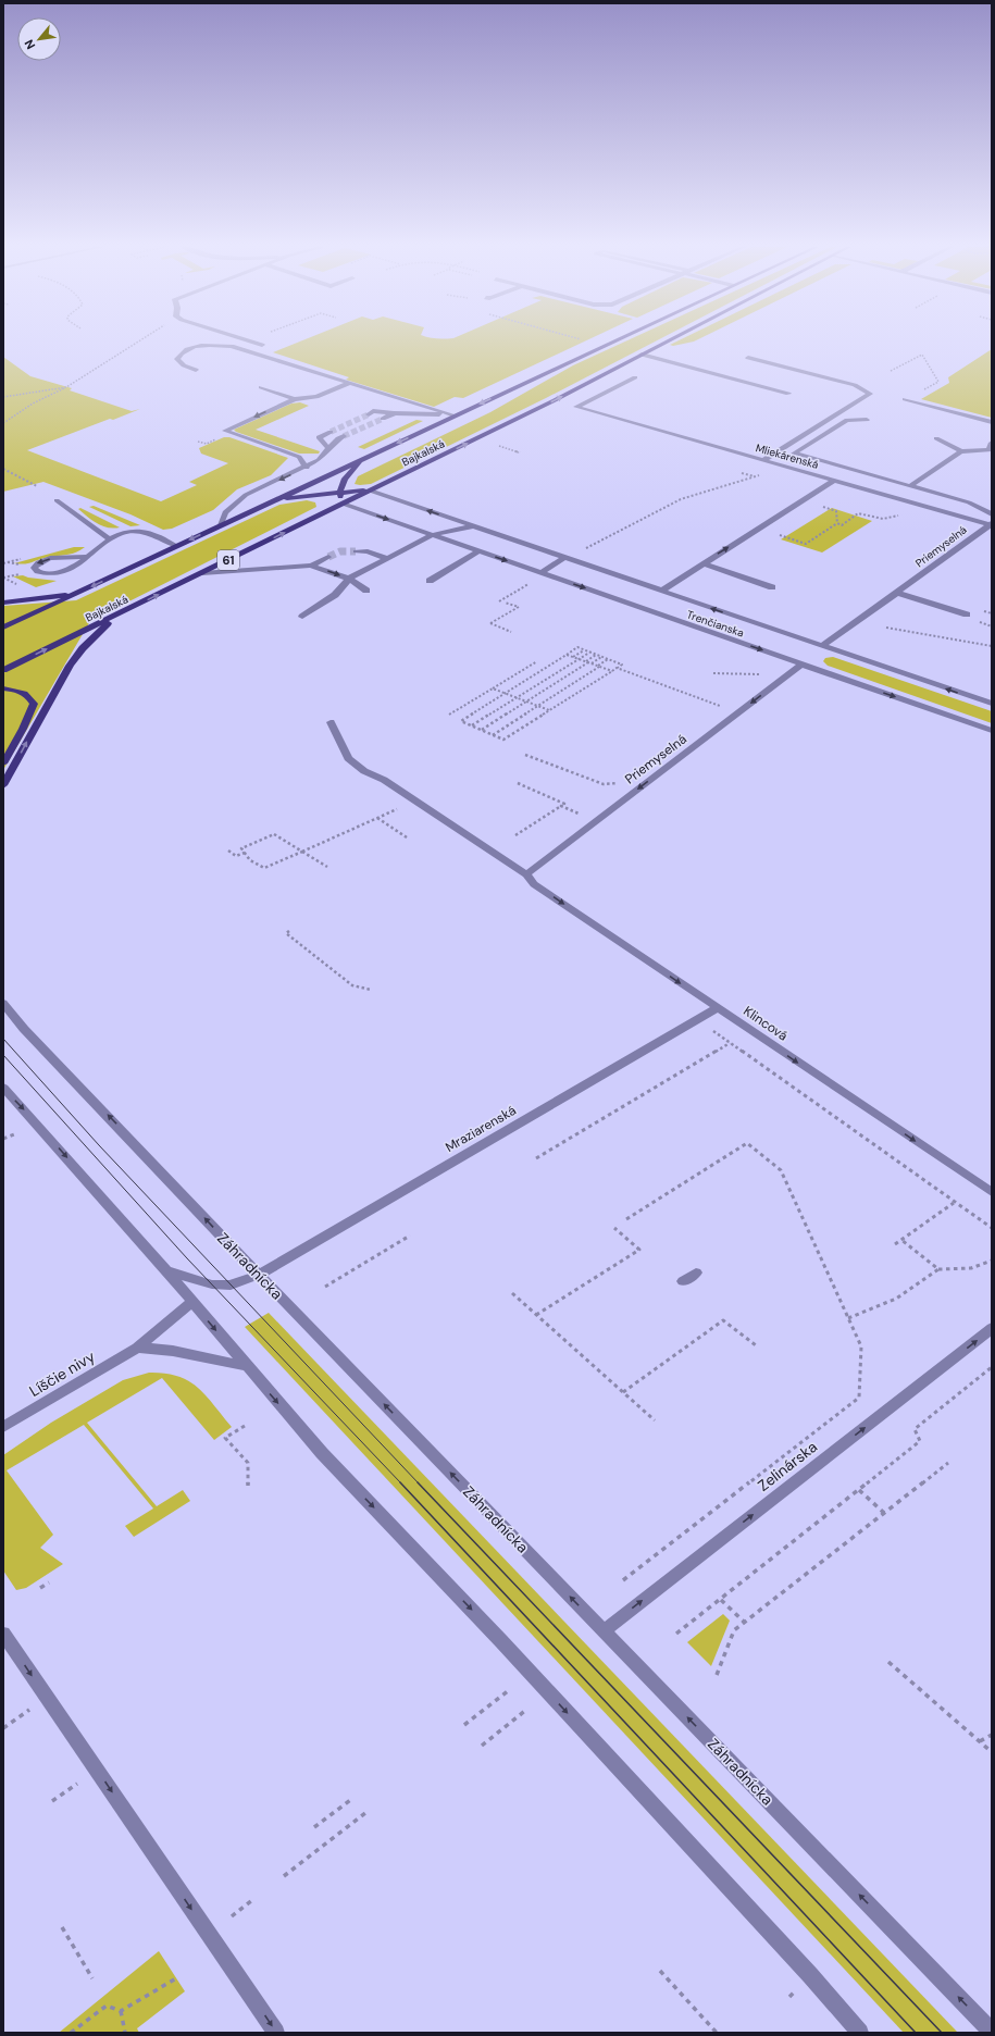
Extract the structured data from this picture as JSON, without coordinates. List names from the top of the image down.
{
  "streets": {
    "main road": ["Bajkalská", "61"],
    "street": [
      "Mliekárenská",
      "Priemyselná",
      "Trenčianska",
      "Klincová",
      "Mraziarenská",
      "Záhradnícka",
      "Líščie nivy",
      "Zelinárska"
    ]
  },
  "crossings": [
    ["Bajkalská", "Trenčianska"],
    ["Mliekárenská", "Priemyselná"],
    ["Priemyselná", "Trenčianska"],
    ["Priemyselná", "Klincová"],
    ["Klincová", "Mraziarenská"],
    ["Mraziarenská", "Záhradnícka"],
    ["Záhradnícka", "Zelinárska"]
  ],
  "one_way": ["Priemyselná", "Klincová", "Zelinárska"],
  "north": "bottom left"
}
